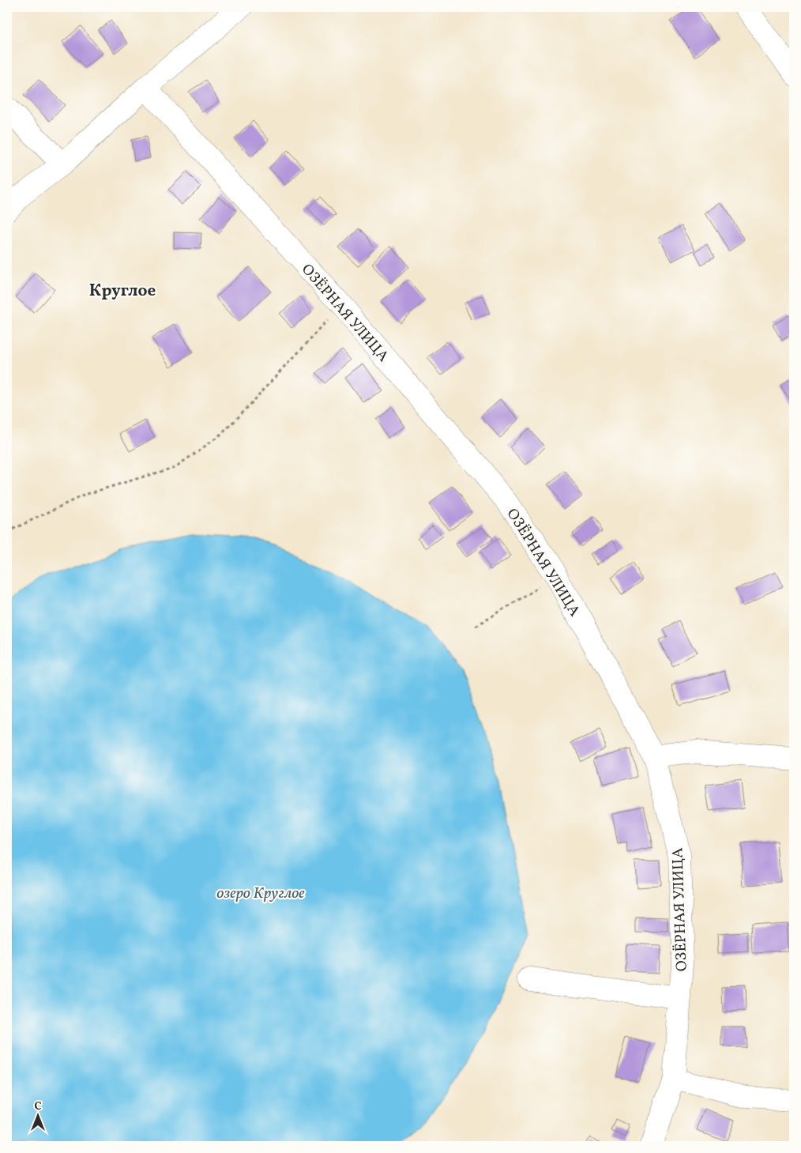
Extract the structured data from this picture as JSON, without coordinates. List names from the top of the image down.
{
  "streets": {
    "street": ["ОЗЁРНАЯ УЛИЦА"]
  },
  "districts": ["Круглое"],
  "water": ["озеро Круглое"],
  "north": "top"
}
